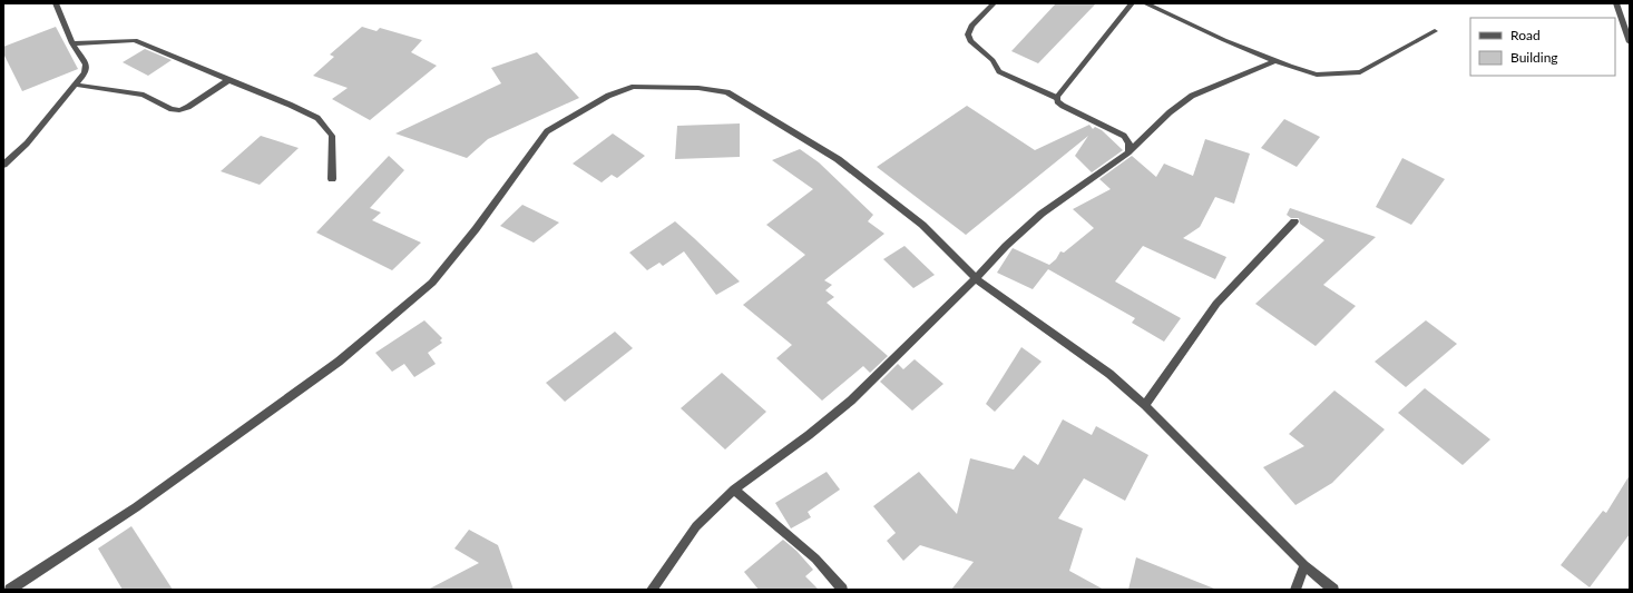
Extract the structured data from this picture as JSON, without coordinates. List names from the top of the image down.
{
  "legend": ["Road", "Building"]
}
